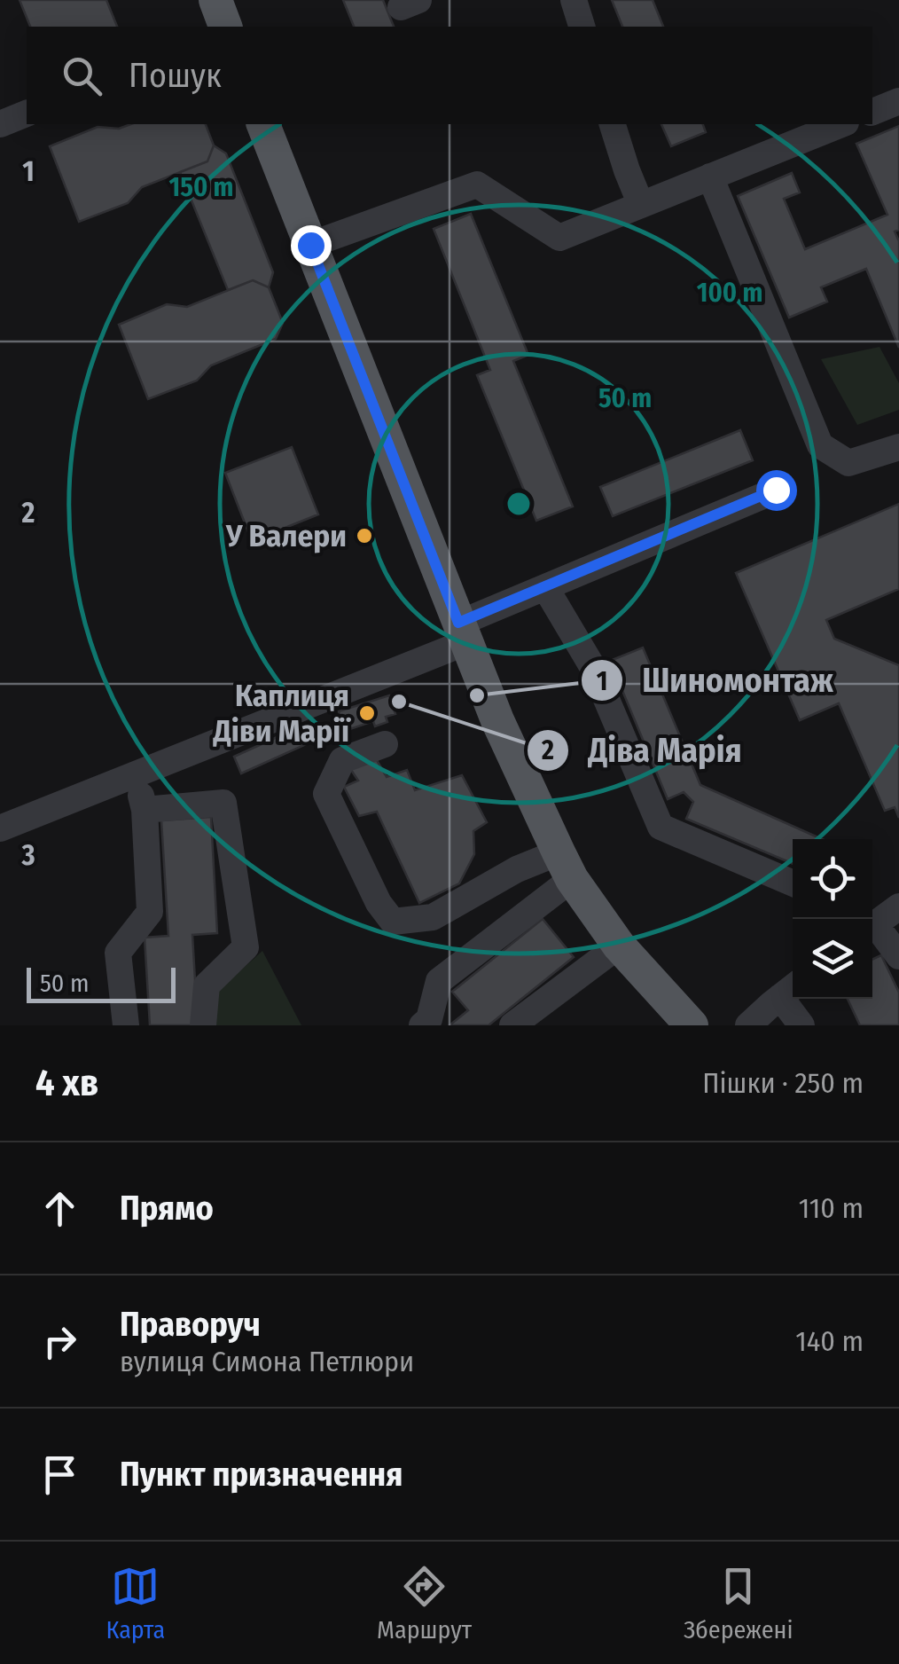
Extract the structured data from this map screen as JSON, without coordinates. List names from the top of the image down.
{
  "places": [
    "У Валери",
    "Шиномонтаж",
    "Діва Марія",
    "Каплиця Діви Марії"
  ],
  "scale_bar": "50 m",
  "page": {
    "search": "Пошук",
    "scale": "50 m",
    "heading": ["4 хв", "Пішки · 250 m"],
    "list": [
      ["Прямо", "110 m"],
      ["Праворуч", "вулиця Симона Петлюри", "140 m"],
      "Пункт призначення"
    ],
    "nav": ["Карта", "Маршрут", "Збережені"]
  },
  "grid": {
    "rows": ["1", "2", "3"]
  },
  "rings": ["150 m", "100 m", "50 m"]
}
